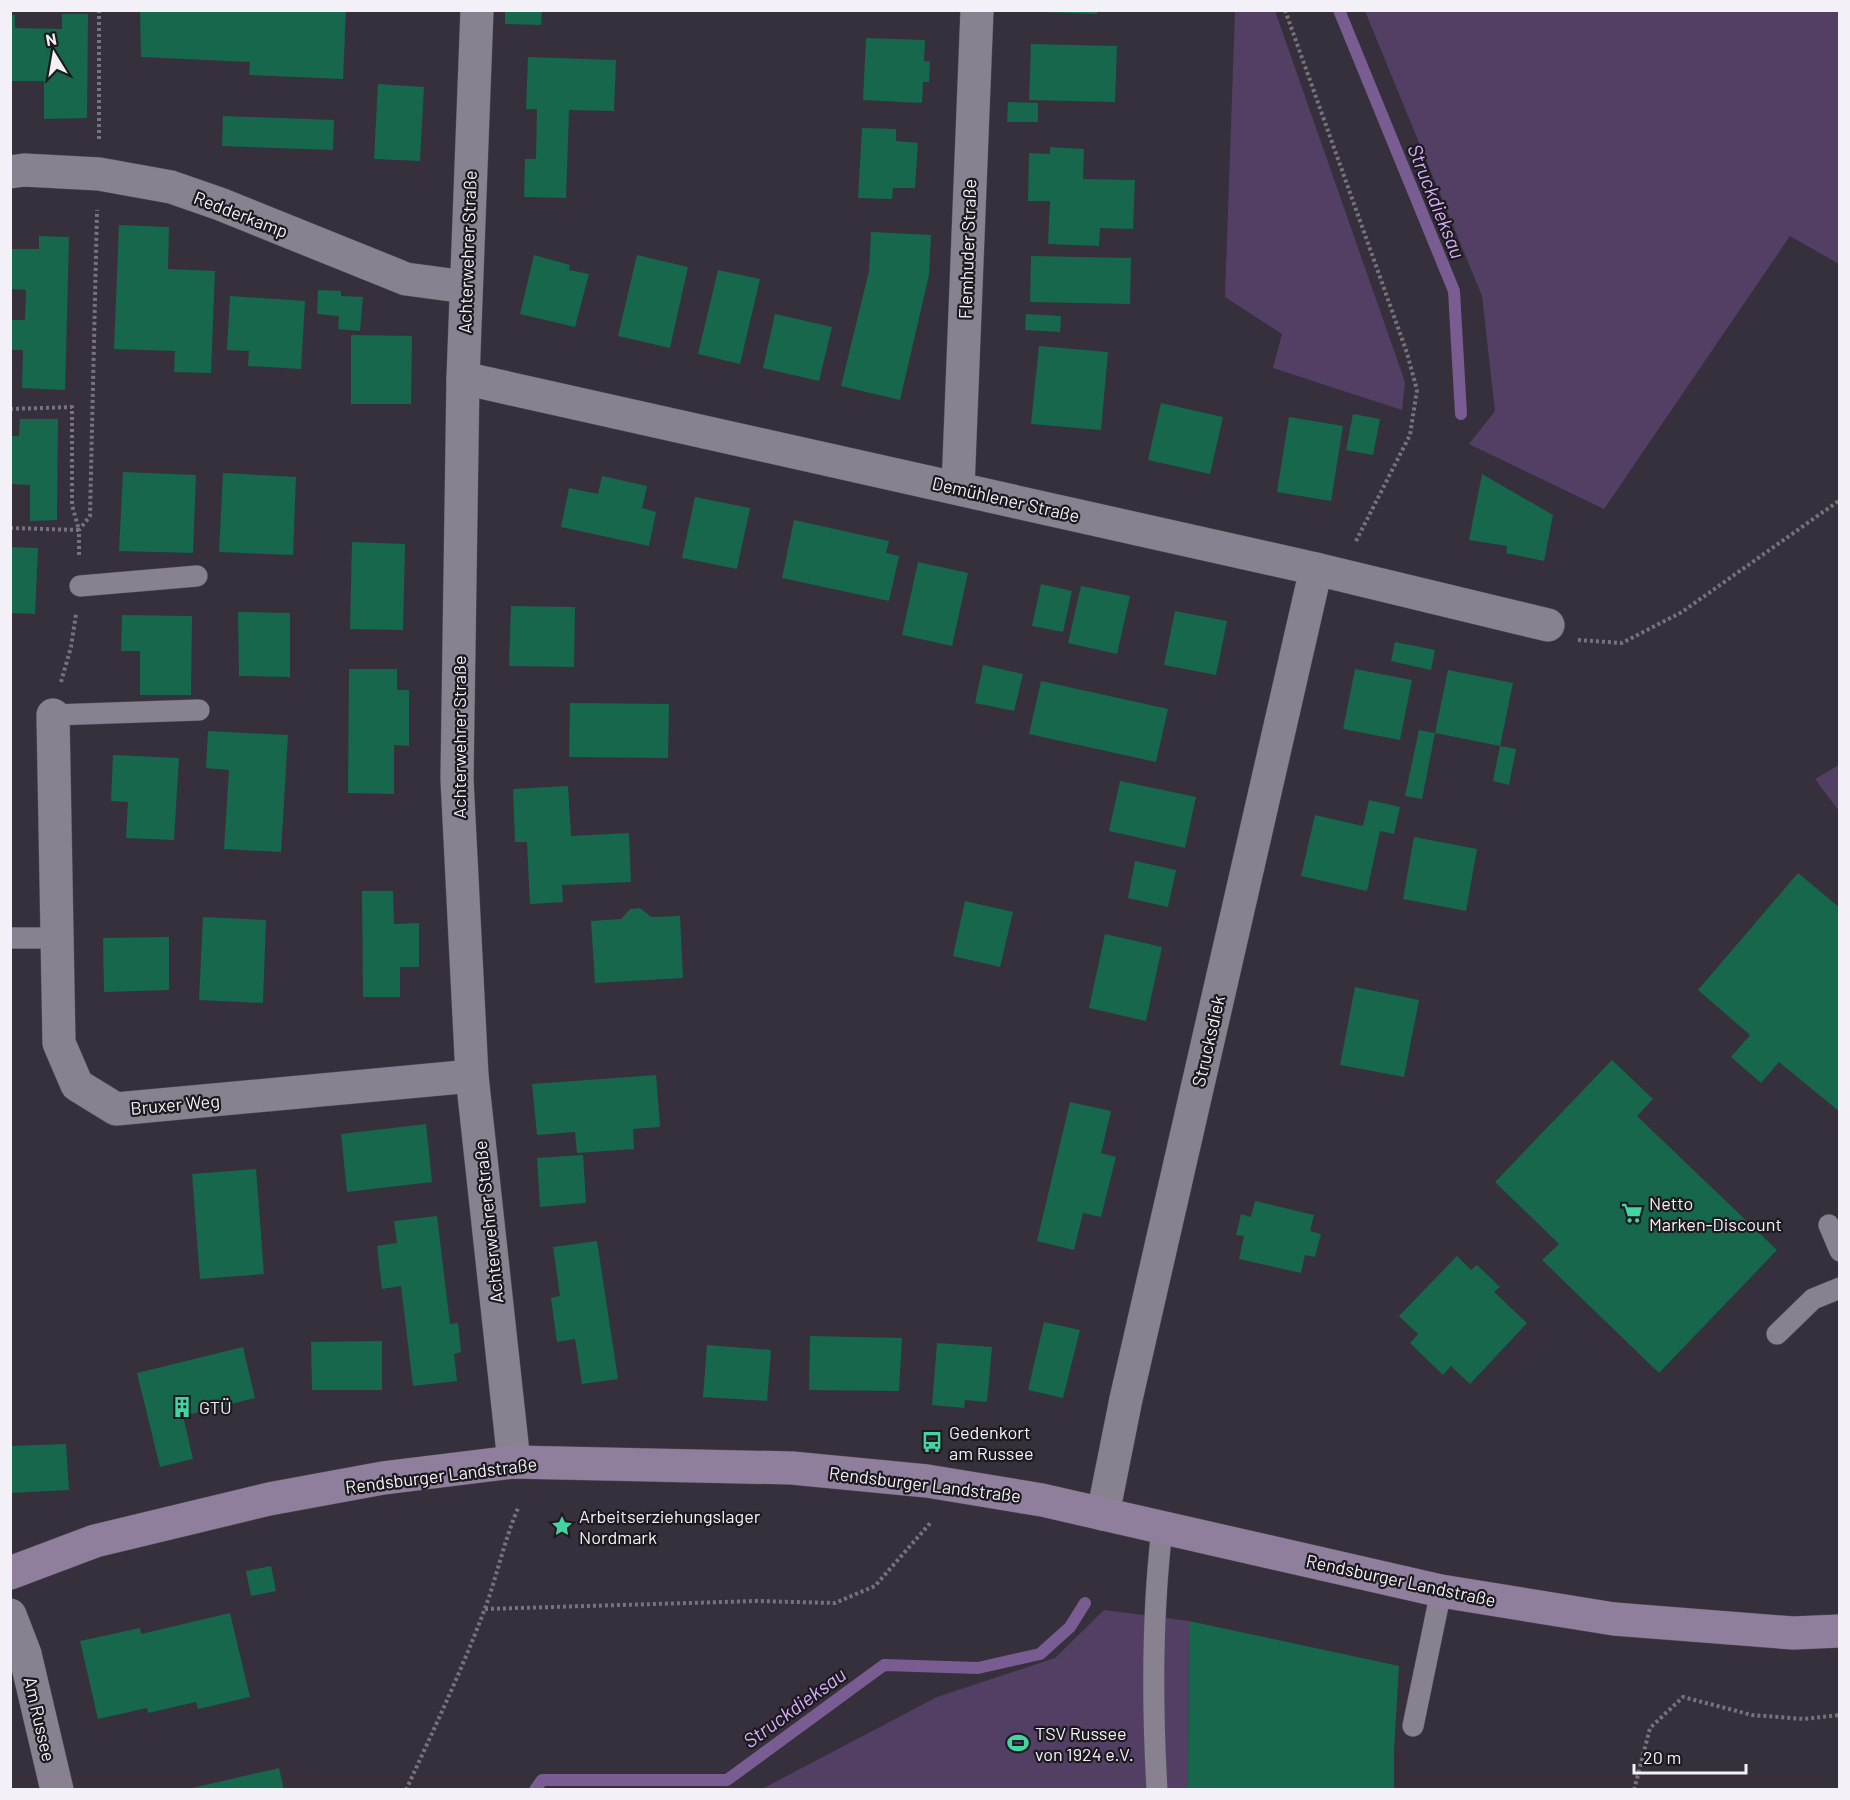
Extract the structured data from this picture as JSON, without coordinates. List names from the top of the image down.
{
  "streets": {
    "street": [
      "Redderkamp",
      "Flemhuder Straße",
      "Achterwehrer Straße",
      "Demühlener Straße",
      "Strucksdiek",
      "Bruxer Weg",
      "Rendsburger Landstraße",
      "Am Russee"
    ]
  },
  "crossings": [
    ["Redderkamp", "Achterwehrer Straße"],
    ["Flemhuder Straße", "Demühlener Straße"],
    ["Achterwehrer Straße", "Demühlener Straße"],
    ["Achterwehrer Straße", "Bruxer Weg"],
    ["Achterwehrer Straße", "Rendsburger Landstraße"],
    ["Demühlener Straße", "Strucksdiek"],
    ["Strucksdiek", "Rendsburger Landstraße"]
  ],
  "water": ["Struckdieksau"],
  "places": {
    "supermarket": ["Netto Marken-Discount"],
    "building": ["GTÜ"],
    "bus stop": ["Gedenkort am Russee"],
    "place": ["Arbeitserziehungslager Nordmark"],
    "sports": ["TSV Russee von 1924 e.V."]
  },
  "scale_bar": "20 m",
  "north": "top"
}
